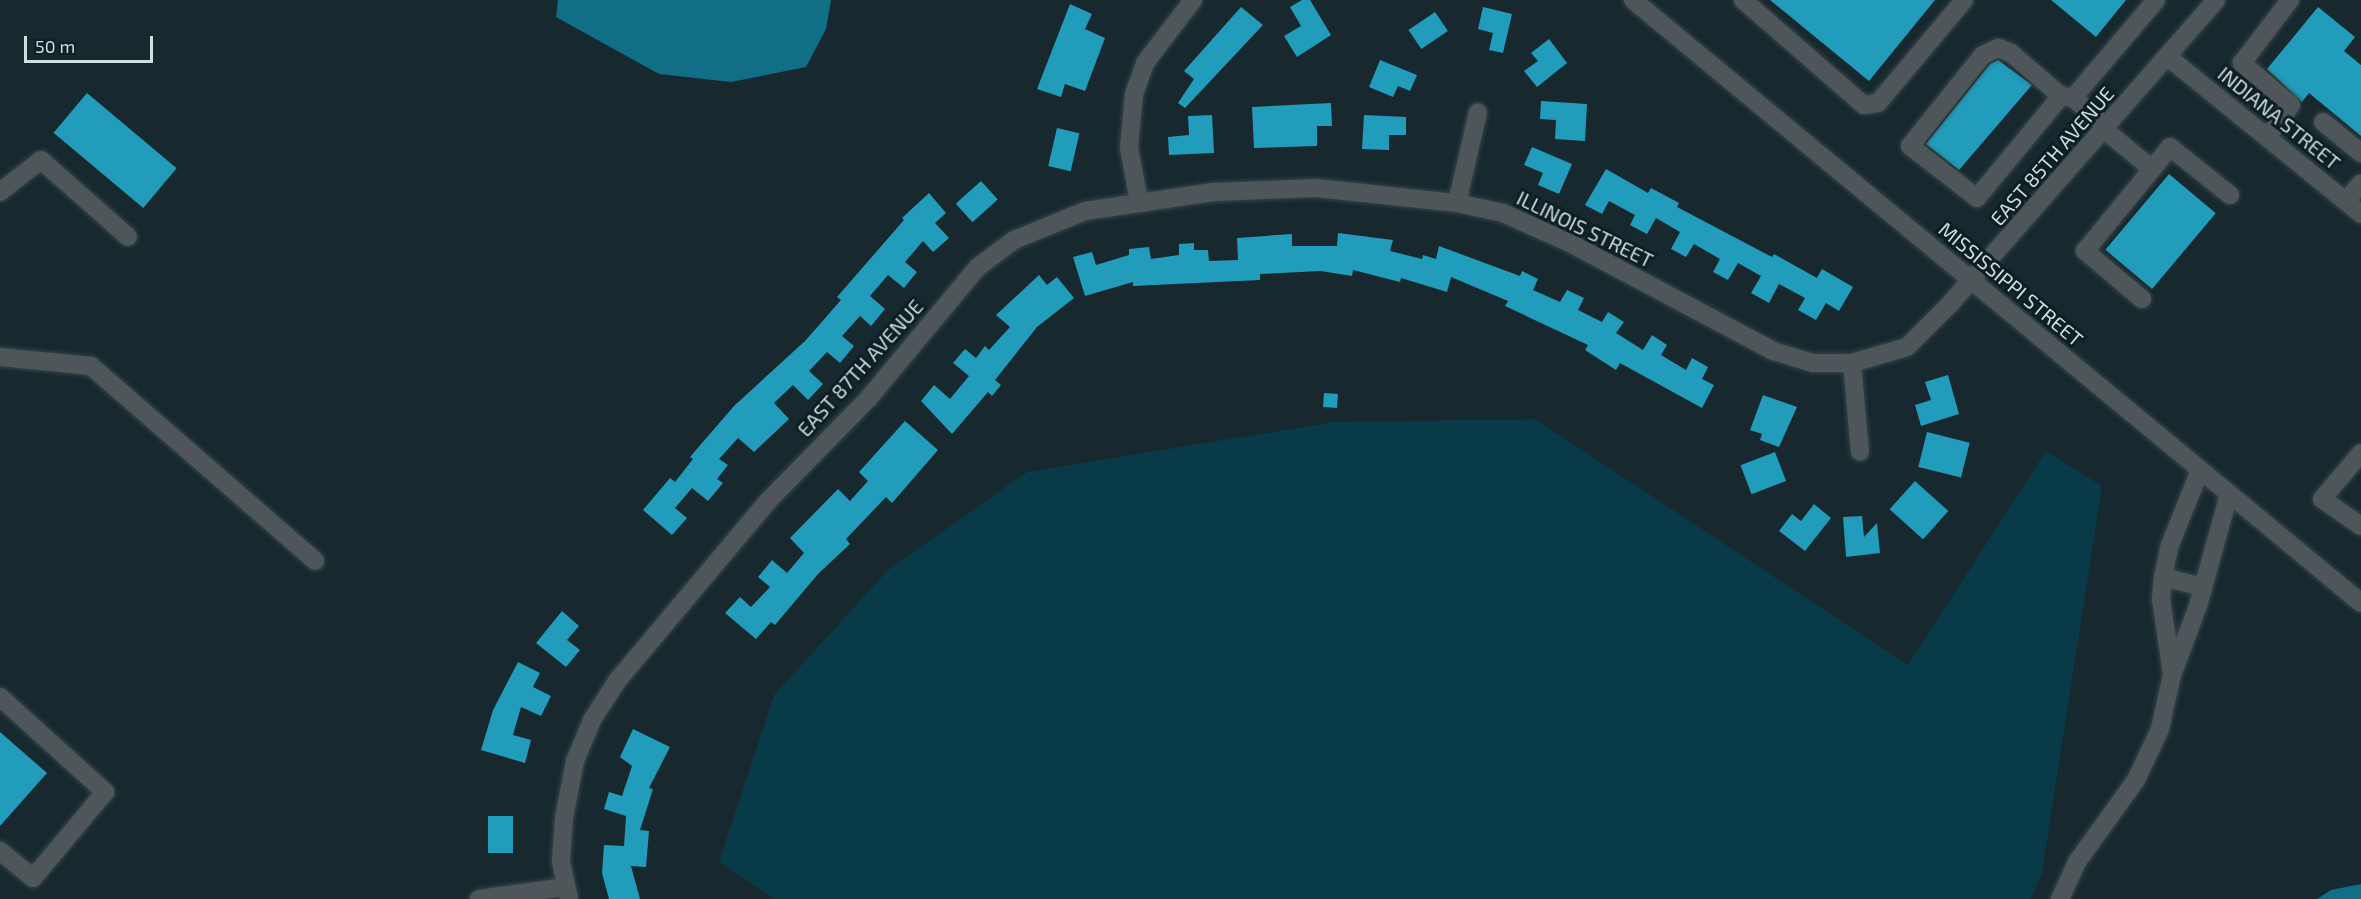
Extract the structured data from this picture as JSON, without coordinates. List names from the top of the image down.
{
  "streets": {
    "street": [
      "INDIANA STREET",
      "EAST 85TH AVENUE",
      "ILLINOIS STREET",
      "MISSISSIPPI STREET",
      "EAST 87TH AVENUE"
    ]
  },
  "crossings": [
    ["INDIANA STREET", "EAST 85TH AVENUE"],
    ["EAST 85TH AVENUE", "ILLINOIS STREET"],
    ["EAST 85TH AVENUE", "MISSISSIPPI STREET"],
    ["ILLINOIS STREET", "EAST 87TH AVENUE"]
  ],
  "scale_bar": "50 m"
}
